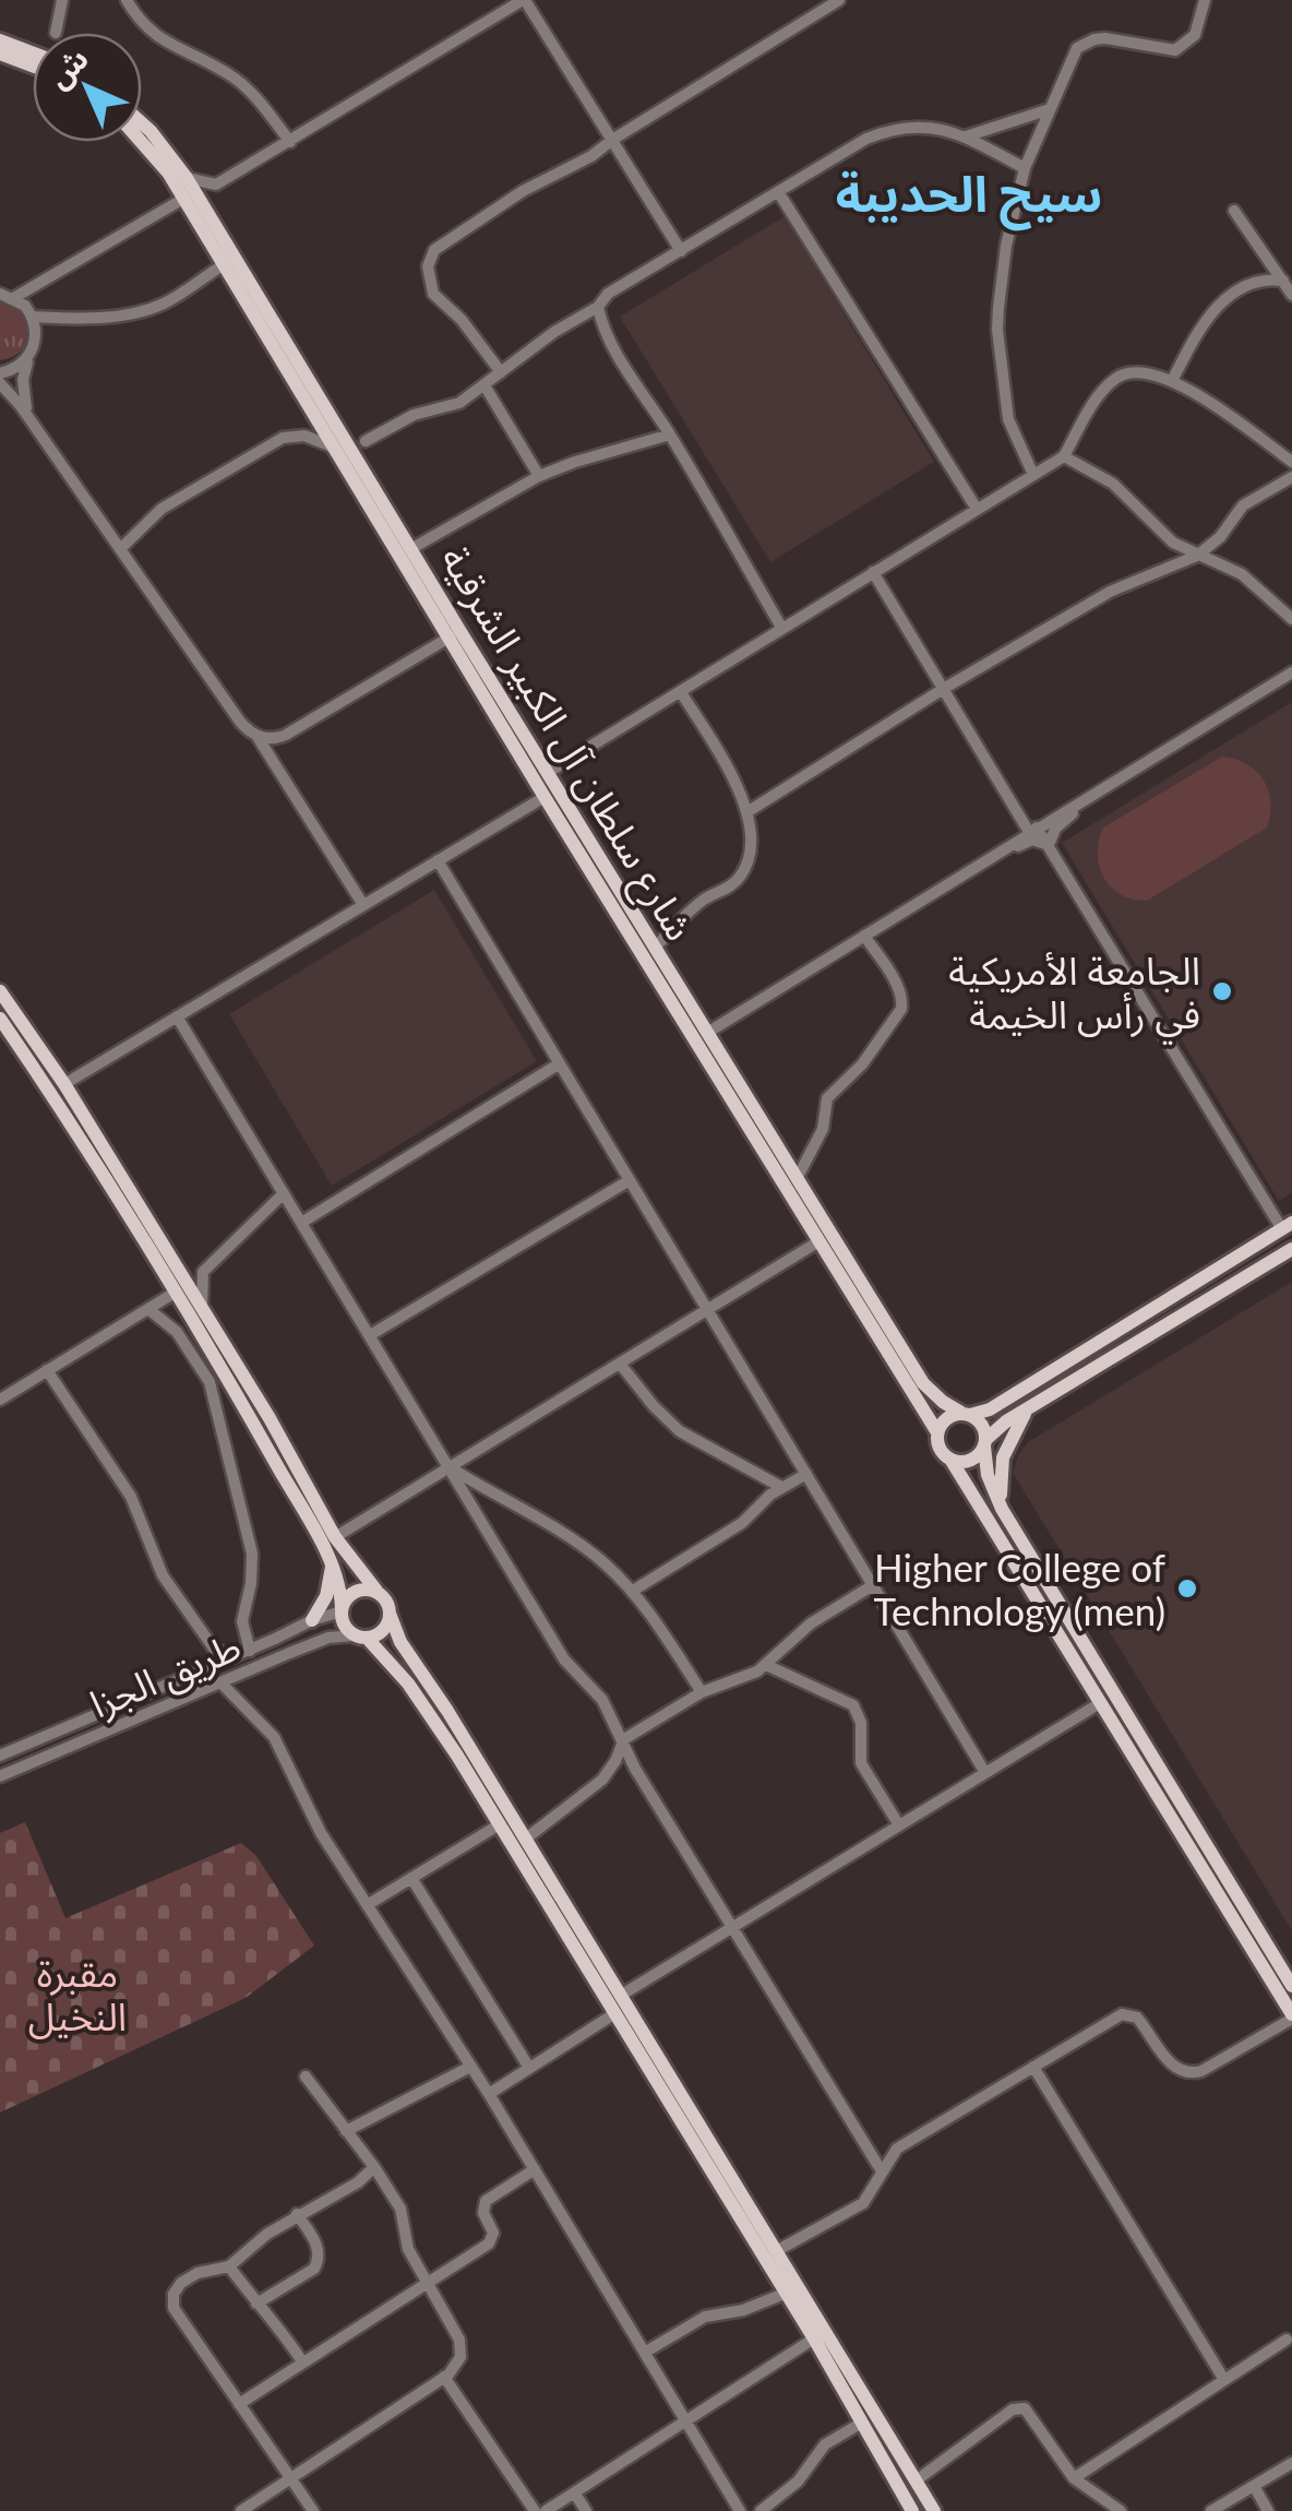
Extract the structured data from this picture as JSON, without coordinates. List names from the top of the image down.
{
  "streets": {
    "main road": ["شارع سلطان آل الكبير الشرقية"],
    "street": ["طريق الجزا"]
  },
  "districts": ["سيح الحديبة"],
  "parks": ["مقبرة النخيل"],
  "places": ["الجامعة الأمريكية في رأس الخيمة", "Higher College of Technology (men)"],
  "north": "top left"
}
